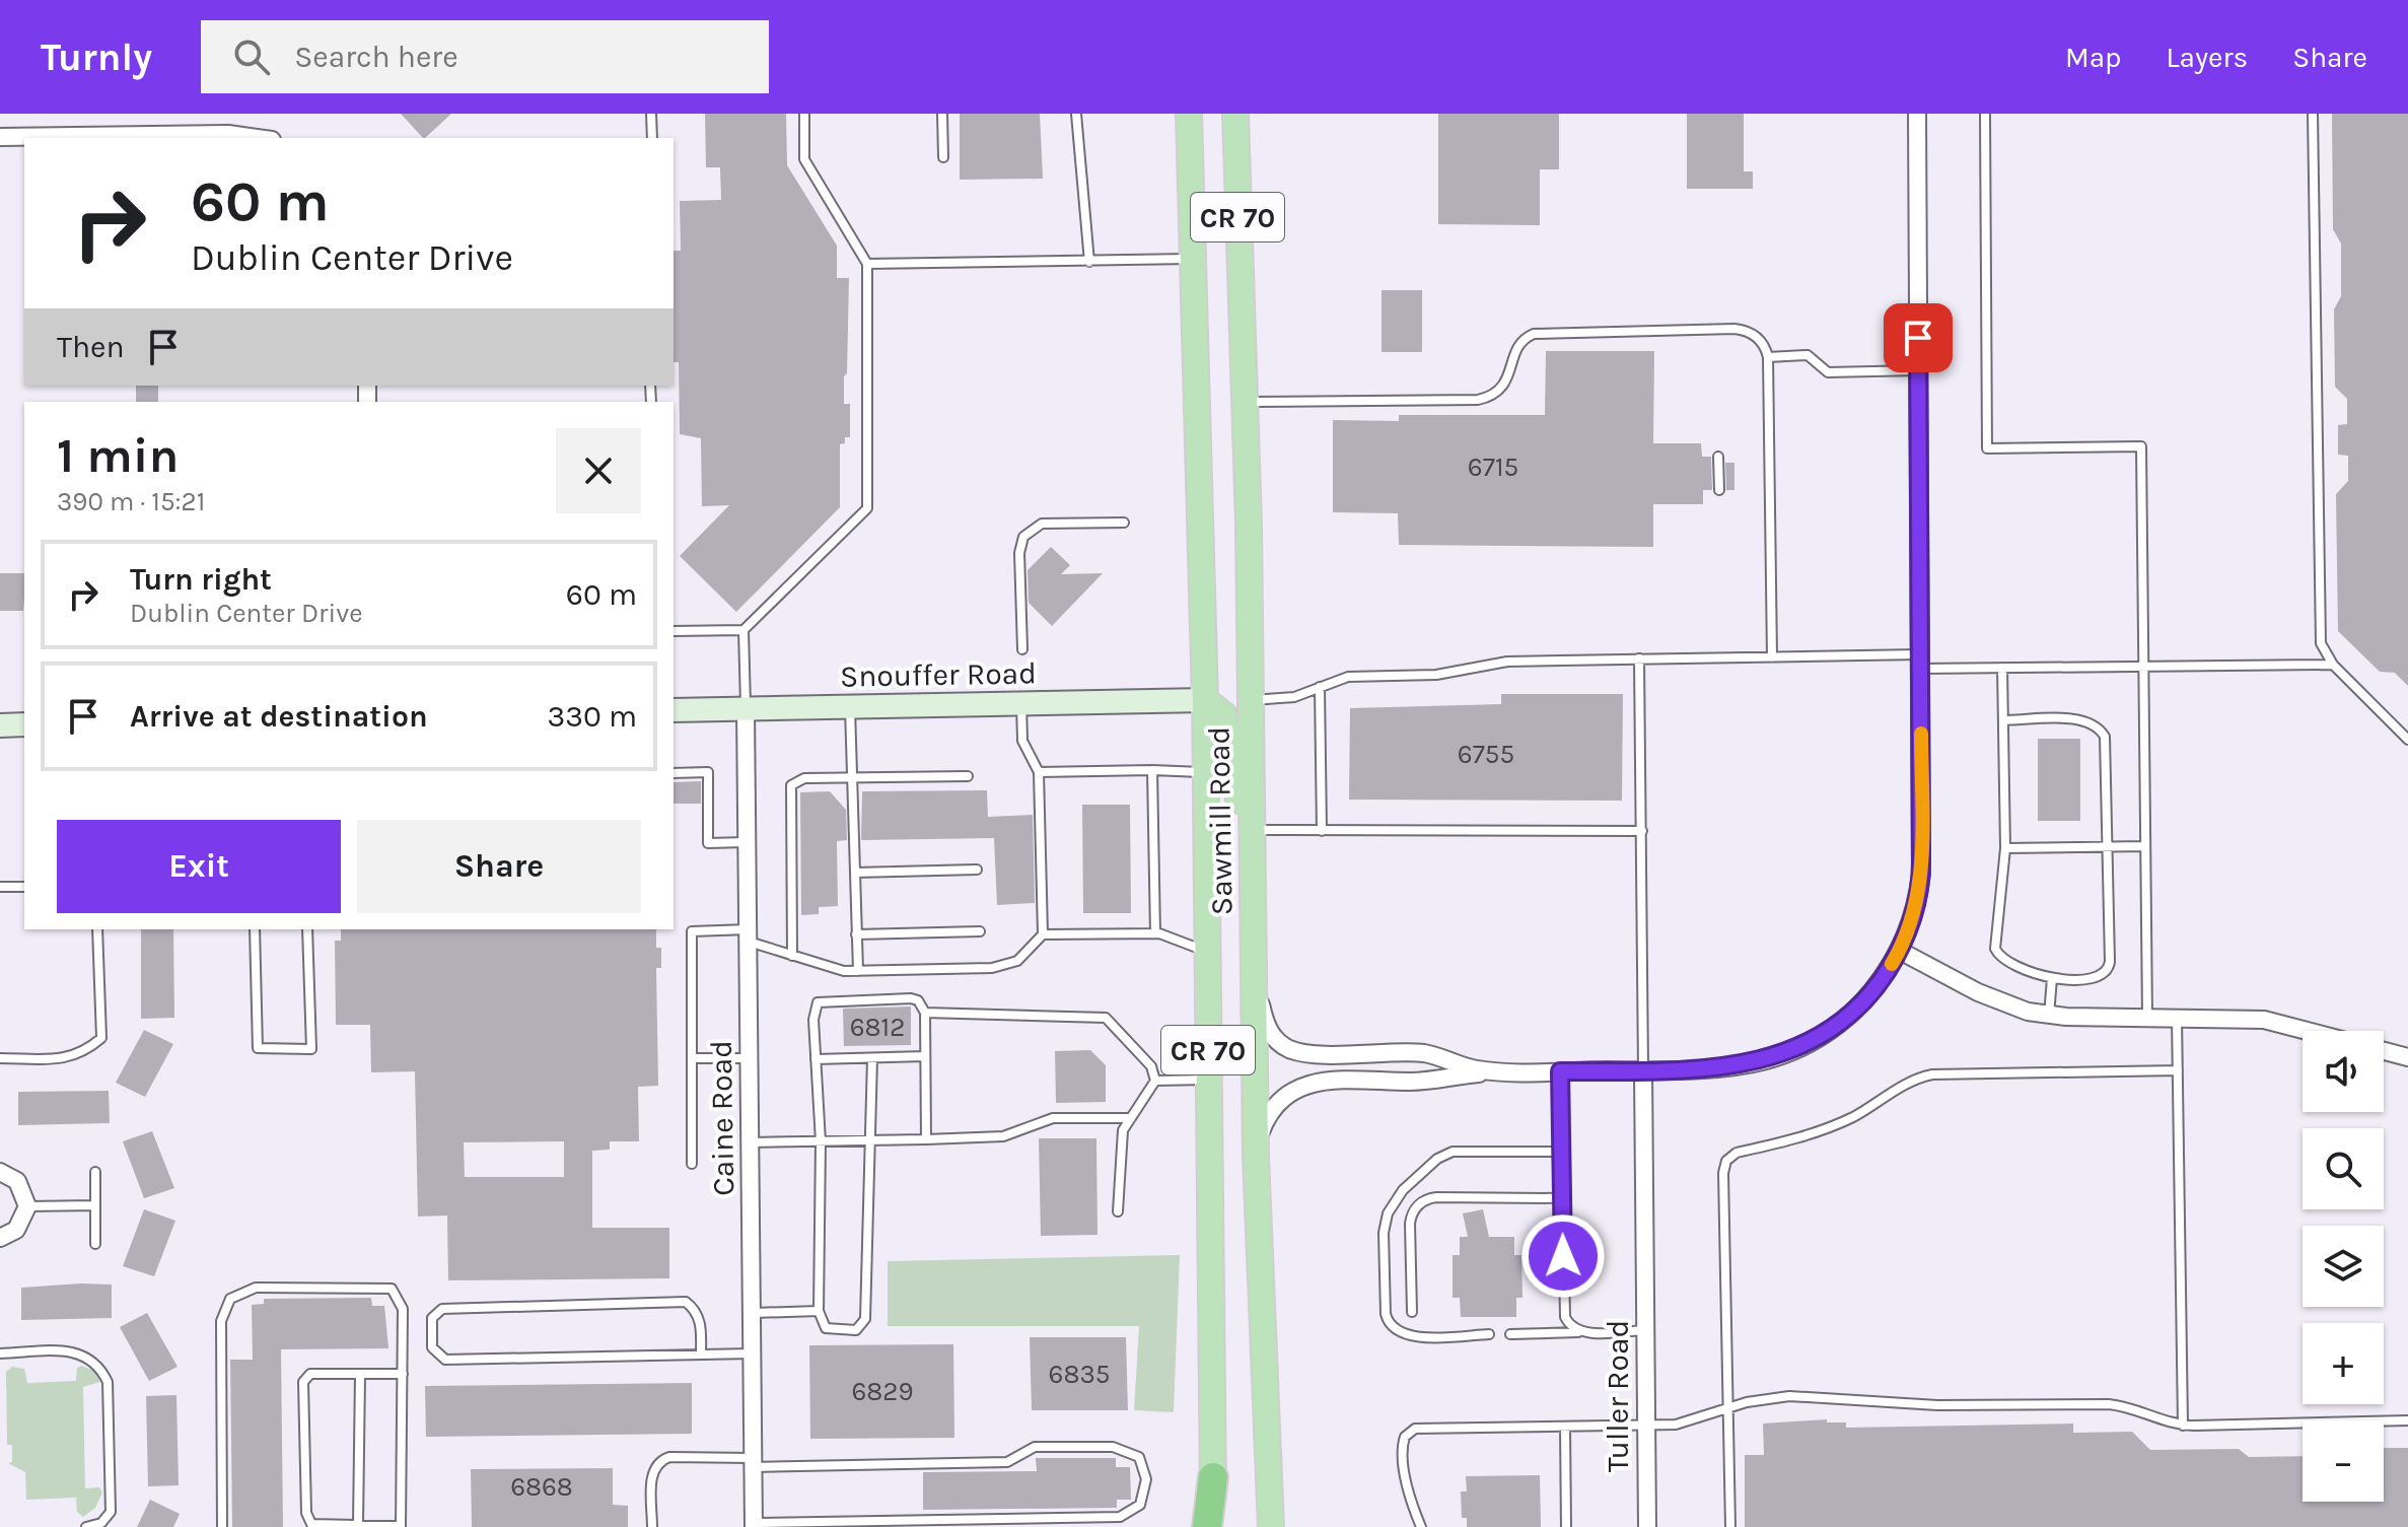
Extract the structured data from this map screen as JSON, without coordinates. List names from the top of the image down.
{
  "streets": {
    "main road": ["CR 70", "Snouffer Road", "Sawmill Road"],
    "street": ["Caine Road", "Tuller Road"]
  },
  "crossings": [
    ["Snouffer Road", "Sawmill Road"],
    ["Snouffer Road", "Caine Road"]
  ],
  "house_numbers": [
    "6715",
    "6755",
    "6812",
    "6835",
    "6829",
    "6868"
  ],
  "page": {
    "header": "Turnly",
    "search": "Search here",
    "nav": ["Map", "Layers", "Share"],
    "turn": ["60 m", "Dublin Center Drive"],
    "then": "Then",
    "heading": ["1 min", "390 m · 15:21"],
    "list": [
      {
        "name": "Turn right",
        "note": "Dublin Center Drive",
        "value": "60 m"
      },
      {
        "name": "Arrive at destination",
        "value": "330 m"
      }
    ],
    "buttons": ["Exit", "Share"],
    "map_buttons": ["+", "−"]
  }
}
